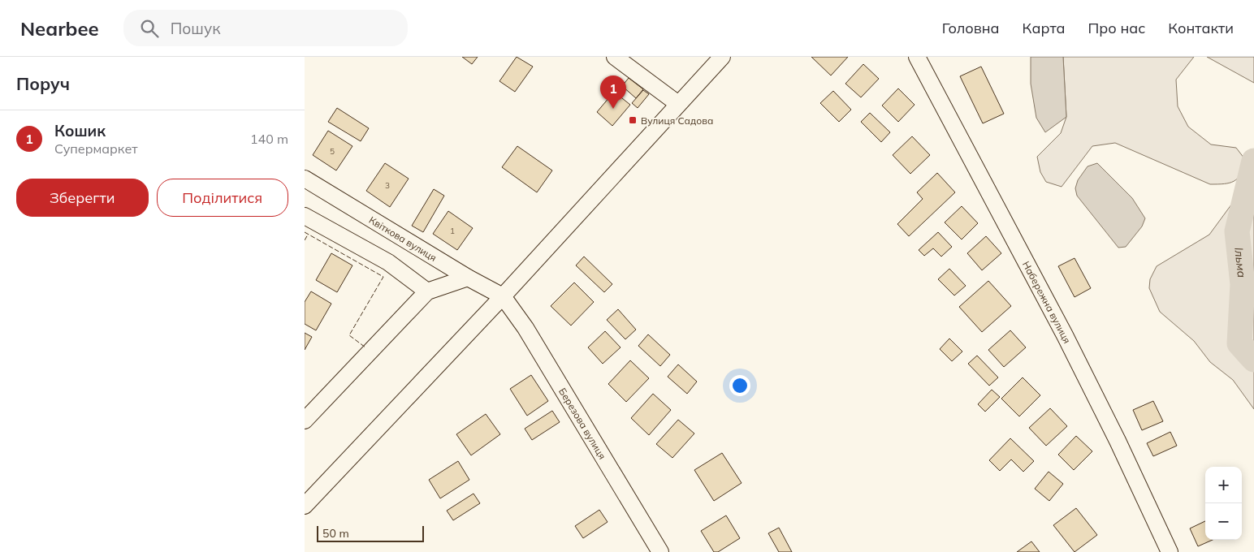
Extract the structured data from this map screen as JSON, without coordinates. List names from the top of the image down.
{
  "streets": {
    "street": ["Квіткова вулиця", "Набережна вулиця", "Березова вулиця"]
  },
  "crossings": [
    ["Квіткова вулиця", "Березова вулиця"]
  ],
  "water": ["Ільма"],
  "places": {
    "transit": ["Вулиця Садова"]
  },
  "house_numbers": ["5", "3", "1"],
  "scale_bar": "50 m",
  "page": {
    "header": "Nearbee",
    "search": "Пошук",
    "nav": [
      "Головна",
      "Карта",
      "Про нас",
      "Контакти"
    ],
    "heading": "Поруч",
    "pins": "1",
    "list": [
      {
        "mark": "1",
        "name": "Кошик",
        "note": "Супермаркет",
        "value": "140 m"
      }
    ],
    "buttons": ["Зберегти", "Поділитися"],
    "map_buttons": ["+", "−"],
    "scale": "50 m"
  }
}
